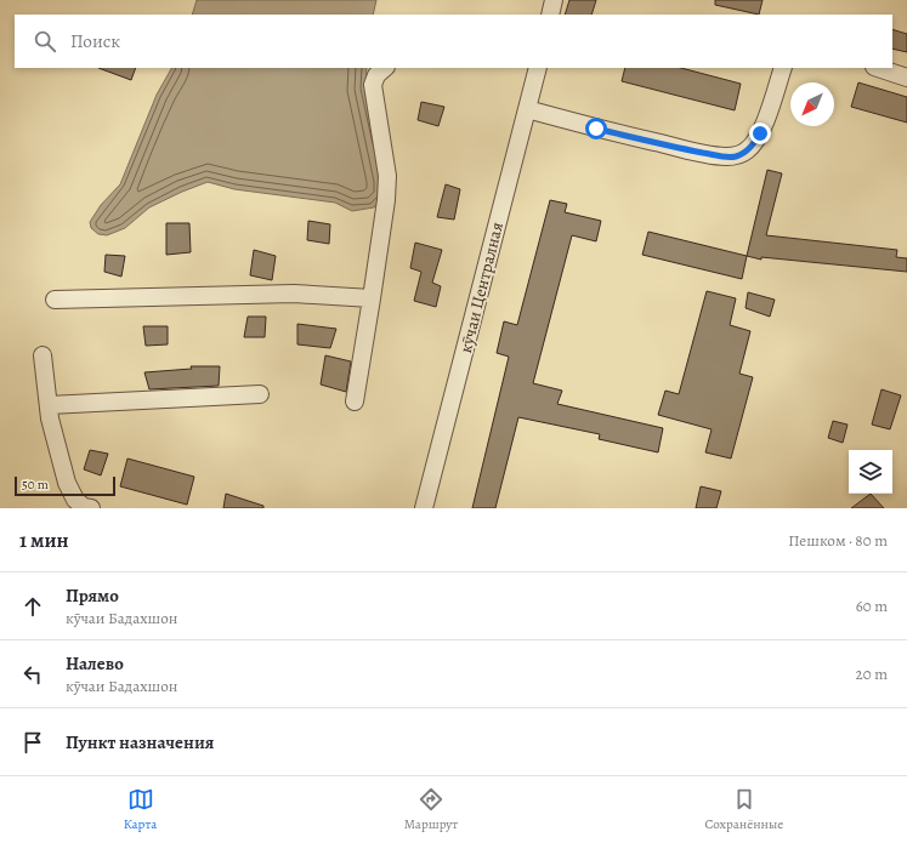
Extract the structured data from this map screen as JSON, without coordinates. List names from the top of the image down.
{
  "streets": {
    "street": ["кӯчаи Централная"]
  },
  "scale_bar": "50 m",
  "north": "bottom left",
  "page": {
    "search": "Поиск",
    "scale": "50 m",
    "heading": ["1 мин", "Пешком · 80 m"],
    "list": [
      ["Прямо", "кӯчаи Бадахшон", "60 m"],
      ["Налево", "кӯчаи Бадахшон", "20 m"],
      "Пункт назначения"
    ],
    "nav": ["Карта", "Маршрут", "Сохранённые"]
  }
}
